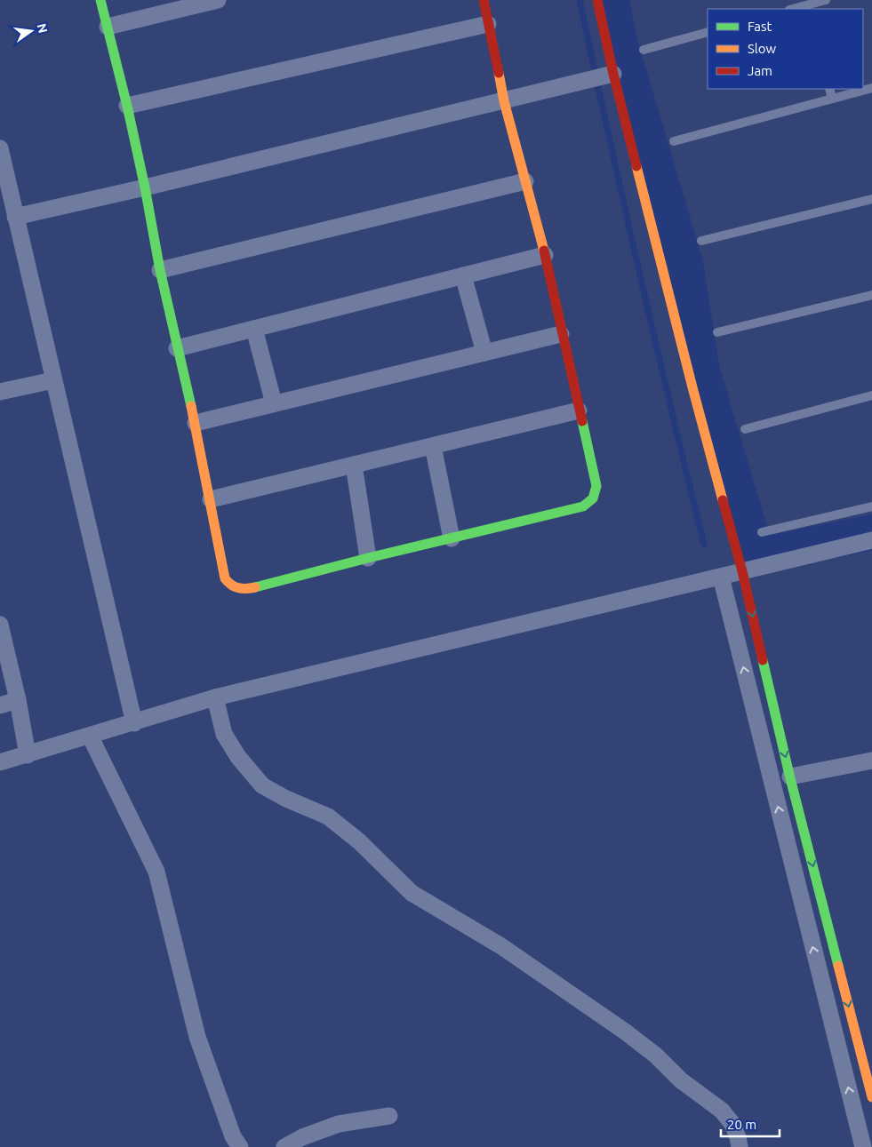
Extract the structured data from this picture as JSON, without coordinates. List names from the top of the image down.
{
  "legend": ["Fast", "Slow", "Jam"],
  "scale_bar": "20 m",
  "north": "right"
}
